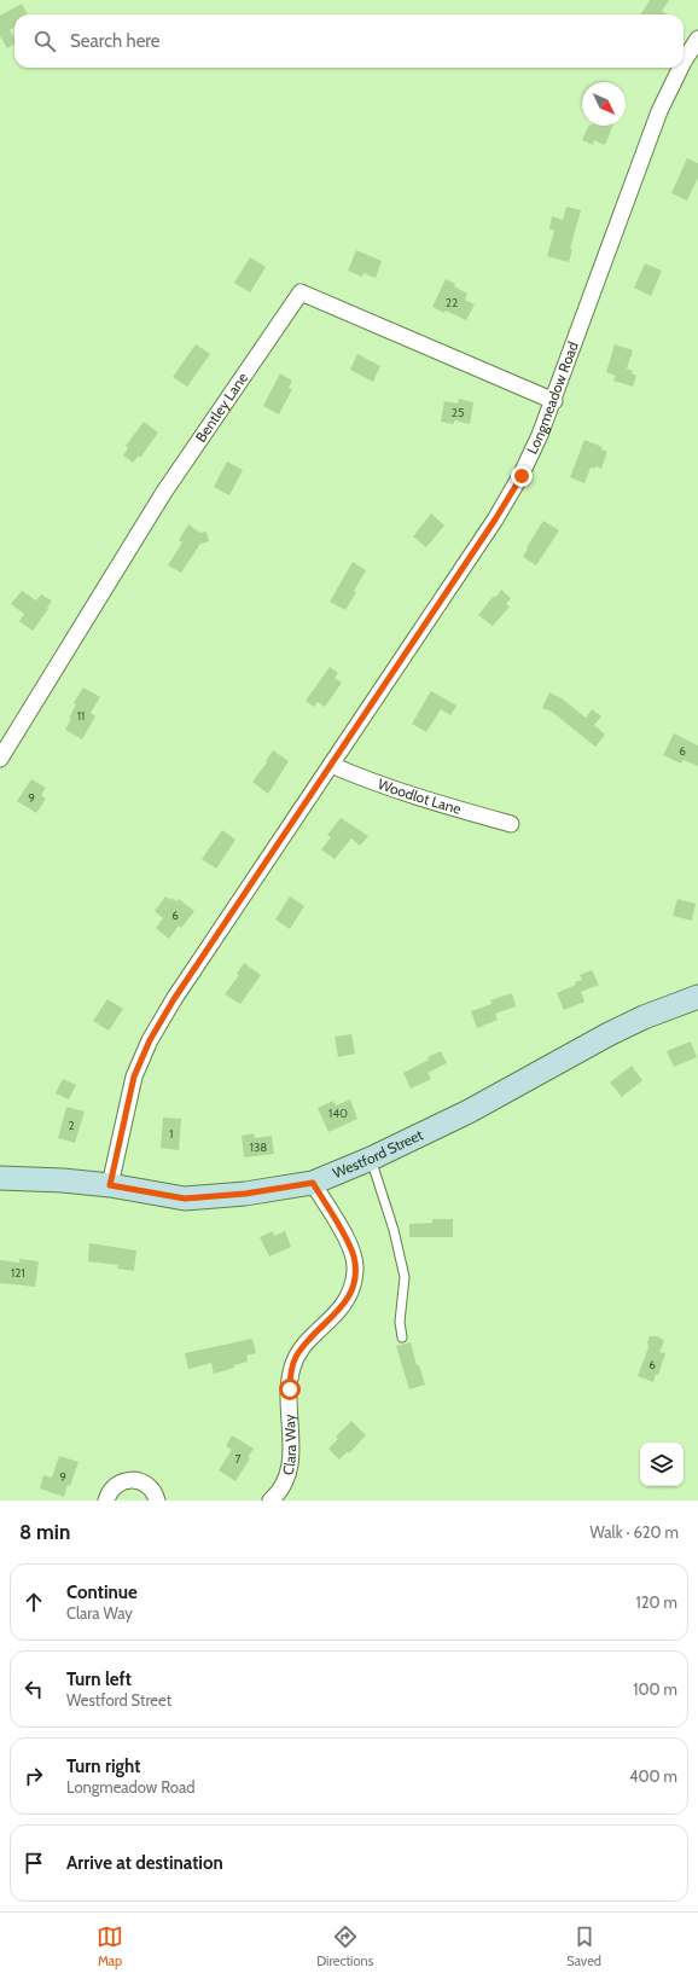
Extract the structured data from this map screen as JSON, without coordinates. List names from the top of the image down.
{
  "streets": {
    "main road": ["Westford Street"],
    "street": [
      "Longmeadow Road",
      "Bentley Lane",
      "Woodlot Lane",
      "Clara Way"
    ]
  },
  "crossings": [
    ["Longmeadow Road", "Bentley Lane"],
    ["Longmeadow Road", "Woodlot Lane"],
    ["Longmeadow Road", "Westford Street"],
    ["Westford Street", "Clara Way"]
  ],
  "house_numbers": [
    "22",
    "25",
    "11",
    "6",
    "9",
    "6",
    "140",
    "2",
    "1",
    "138",
    "121",
    "6",
    "7",
    "9"
  ],
  "north": "bottom right",
  "page": {
    "search": "Search here",
    "heading": ["8 min", "Walk · 620 m"],
    "list": [
      ["Continue", "Clara Way", "120 m"],
      ["Turn left", "Westford Street", "100 m"],
      ["Turn right", "Longmeadow Road", "400 m"],
      "Arrive at destination"
    ],
    "nav": ["Map", "Directions", "Saved"]
  }
}
